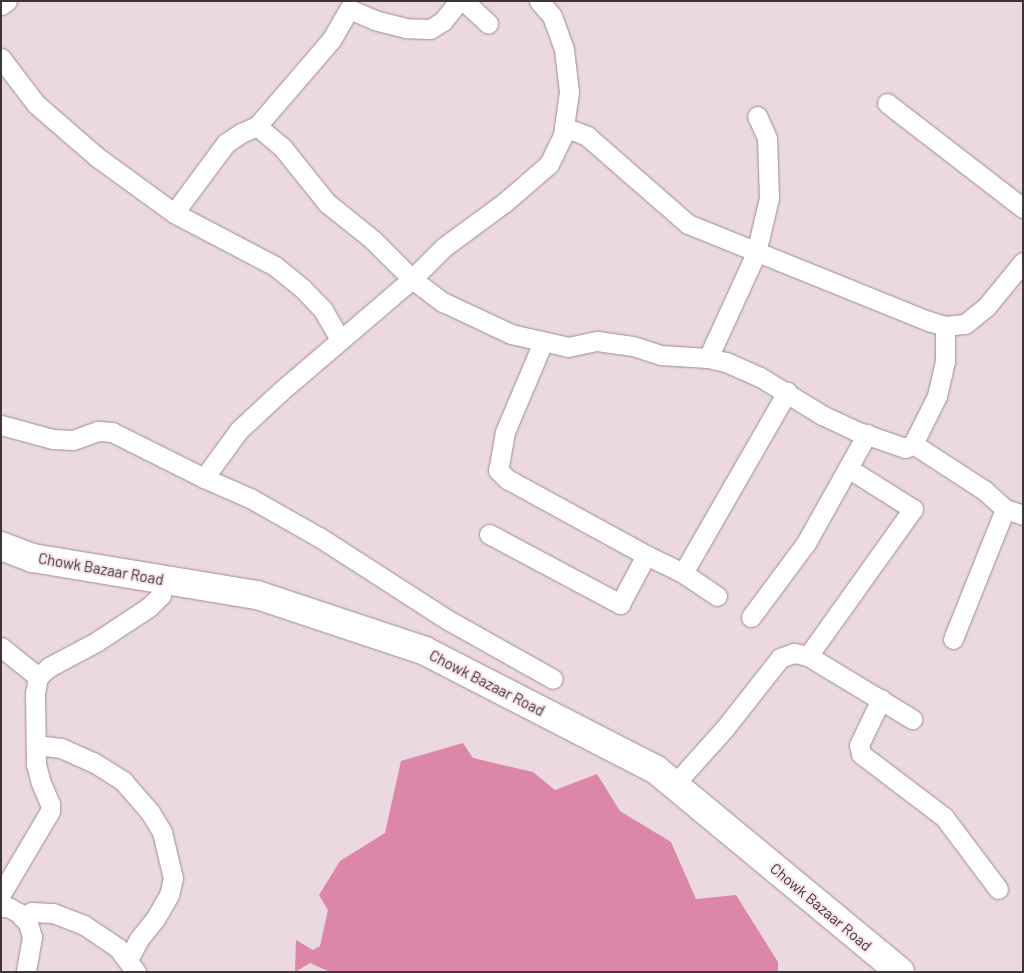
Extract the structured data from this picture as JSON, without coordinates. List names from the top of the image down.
{
  "streets": {
    "main road": ["Chowk Bazaar Road"]
  }
}
